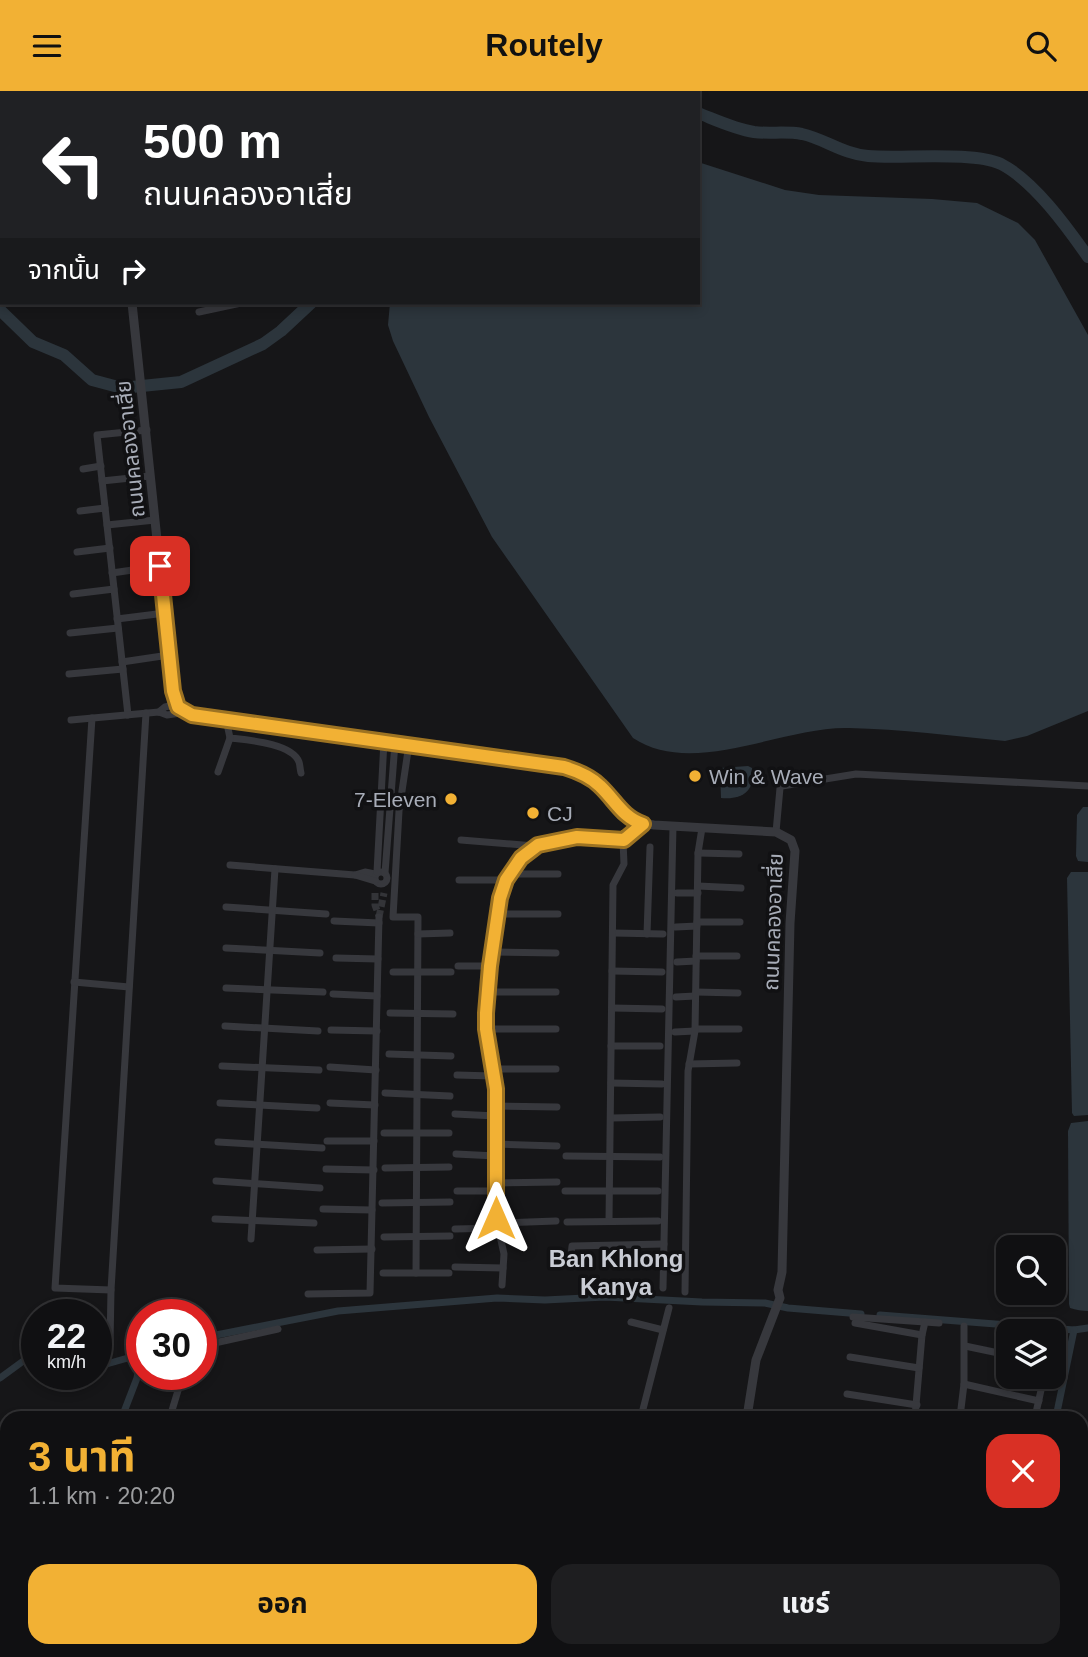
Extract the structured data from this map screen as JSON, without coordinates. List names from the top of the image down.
{
  "streets": {
    "street": ["ถนนคลองอาเสี่ย"]
  },
  "districts": ["Ban Khlong Kanya"],
  "places": ["Win & Wave", "7-Eleven", "CJ"],
  "page": {
    "header": "Routely",
    "turn": ["500 m", "ถนนคลองอาเสี่ย"],
    "then": "จากนั้น",
    "speed": "22 km/h",
    "limit": "30",
    "heading": ["3 นาที", "1.1 km · 20:20"],
    "buttons": ["ออก", "แชร์"]
  }
}
